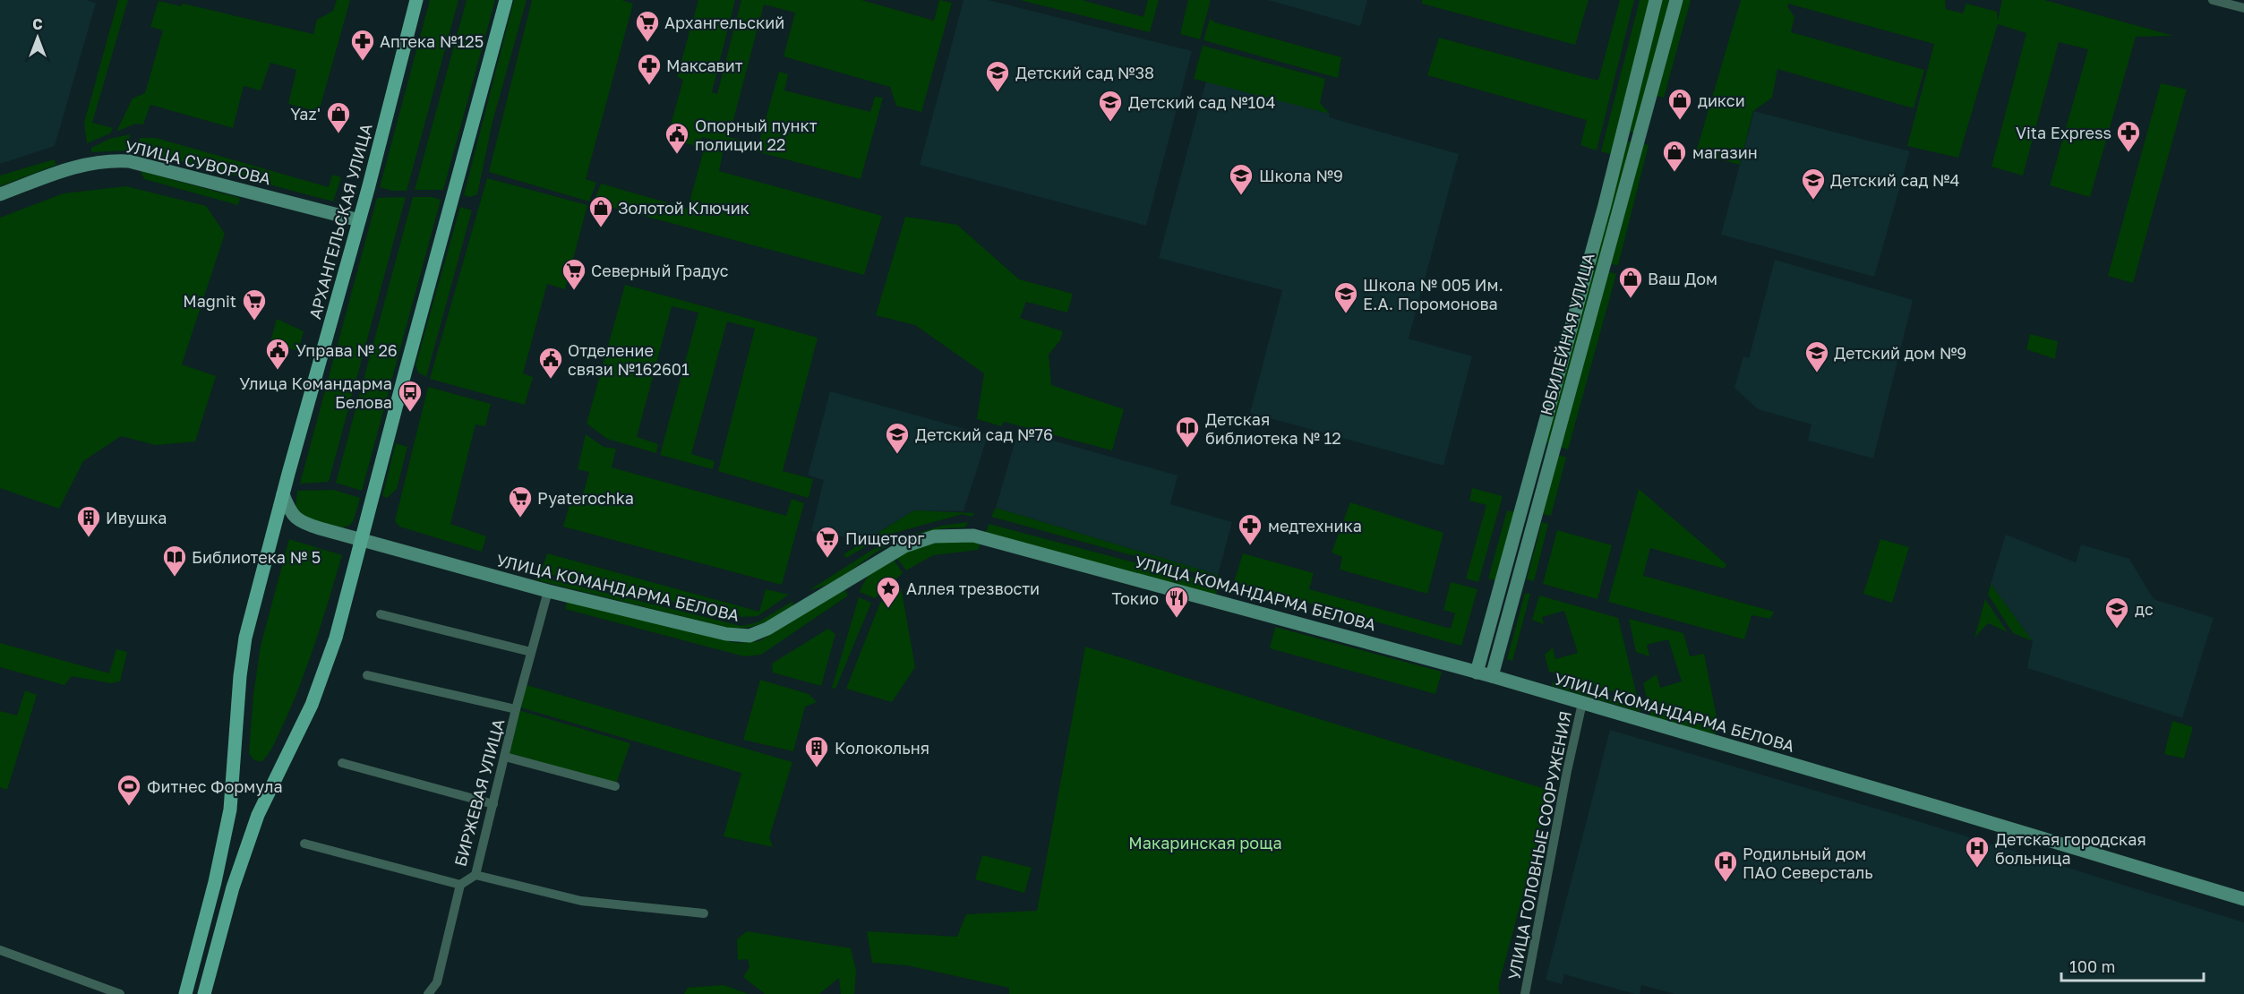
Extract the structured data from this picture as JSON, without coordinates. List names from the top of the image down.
{
  "streets": {
    "main road": [
      "УЛИЦА СУВОРОВА",
      "АРХАНГЕЛЬСКАЯ УЛИЦА",
      "ЮБИЛЕЙНАЯ УЛИЦА",
      "УЛИЦА КОМАНДАРМА БЕЛОВА"
    ],
    "street": ["БИРЖЕВАЯ УЛИЦА", "УЛИЦА ГОЛОВНЫЕ СООРУЖЕНИЯ"]
  },
  "crossings": [
    ["УЛИЦА СУВОРОВА", "АРХАНГЕЛЬСКАЯ УЛИЦА"],
    ["АРХАНГЕЛЬСКАЯ УЛИЦА", "УЛИЦА КОМАНДАРМА БЕЛОВА"],
    ["ЮБИЛЕЙНАЯ УЛИЦА", "УЛИЦА КОМАНДАРМА БЕЛОВА"],
    ["УЛИЦА КОМАНДАРМА БЕЛОВА", "БИРЖЕВАЯ УЛИЦА"],
    ["УЛИЦА КОМАНДАРМА БЕЛОВА", "УЛИЦА ГОЛОВНЫЕ СООРУЖЕНИЯ"]
  ],
  "parks": ["Макаринская роща"],
  "places": {
    "supermarket": [
      "Архангельский",
      "Северный Градус",
      "Magnit",
      "Pyaterochka",
      "Пищеторг"
    ],
    "pharmacy": [
      "Аптека №125",
      "Максавит",
      "Vita Express",
      "медтехника"
    ],
    "school or university": [
      "Детский сад №38",
      "Детский сад №104",
      "Школа №9",
      "Детский сад №4",
      "Школа № 005 Им. Е.А. Поромонова",
      "Детский дом №9",
      "Детский сад №76",
      "дс"
    ],
    "shop": [
      "дикси",
      "Yaz'",
      "магазин",
      "Золотой Ключик",
      "Ваш Дом"
    ],
    "public building": ["Опорный пункт полиции 22", "Управа № 26", "Отделение связи №162601"],
    "bus stop": ["Улица Командарма Белова"],
    "library": ["Детская библиотека № 12", "Библиотека № 5"],
    "building": ["Ивушка", "Колокольня"],
    "place": ["Аллея трезвости"],
    "restaurant": ["Токио"],
    "sports": ["Фитнес Формула"],
    "hospital": ["Детская городская больница", "Родильный дом ПАО Северсталь"]
  },
  "scale_bar": "100 m",
  "north": "top"
}
